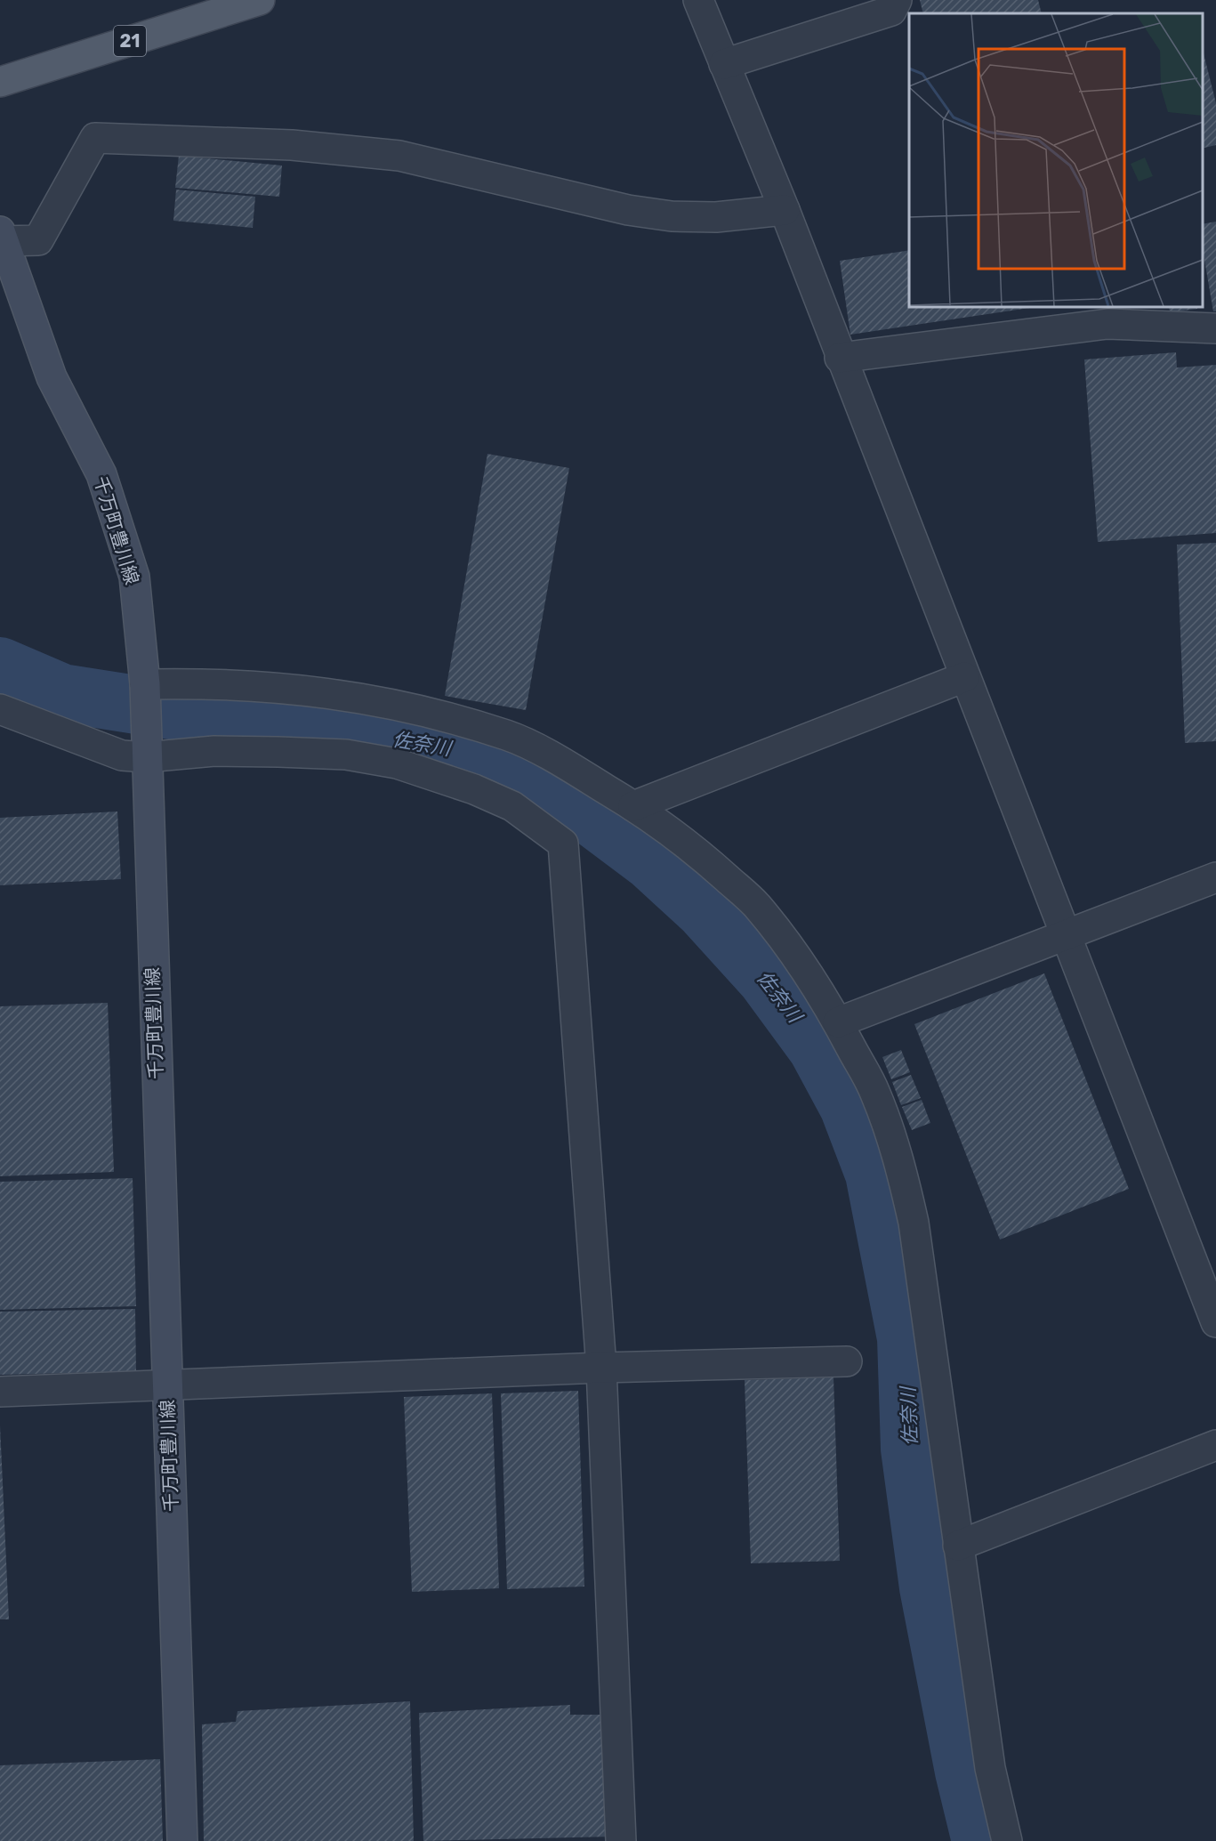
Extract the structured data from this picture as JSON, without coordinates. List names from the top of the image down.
{
  "streets": {
    "main road": ["21", "千万町豊川線"]
  },
  "water": ["佐奈川"]
}
